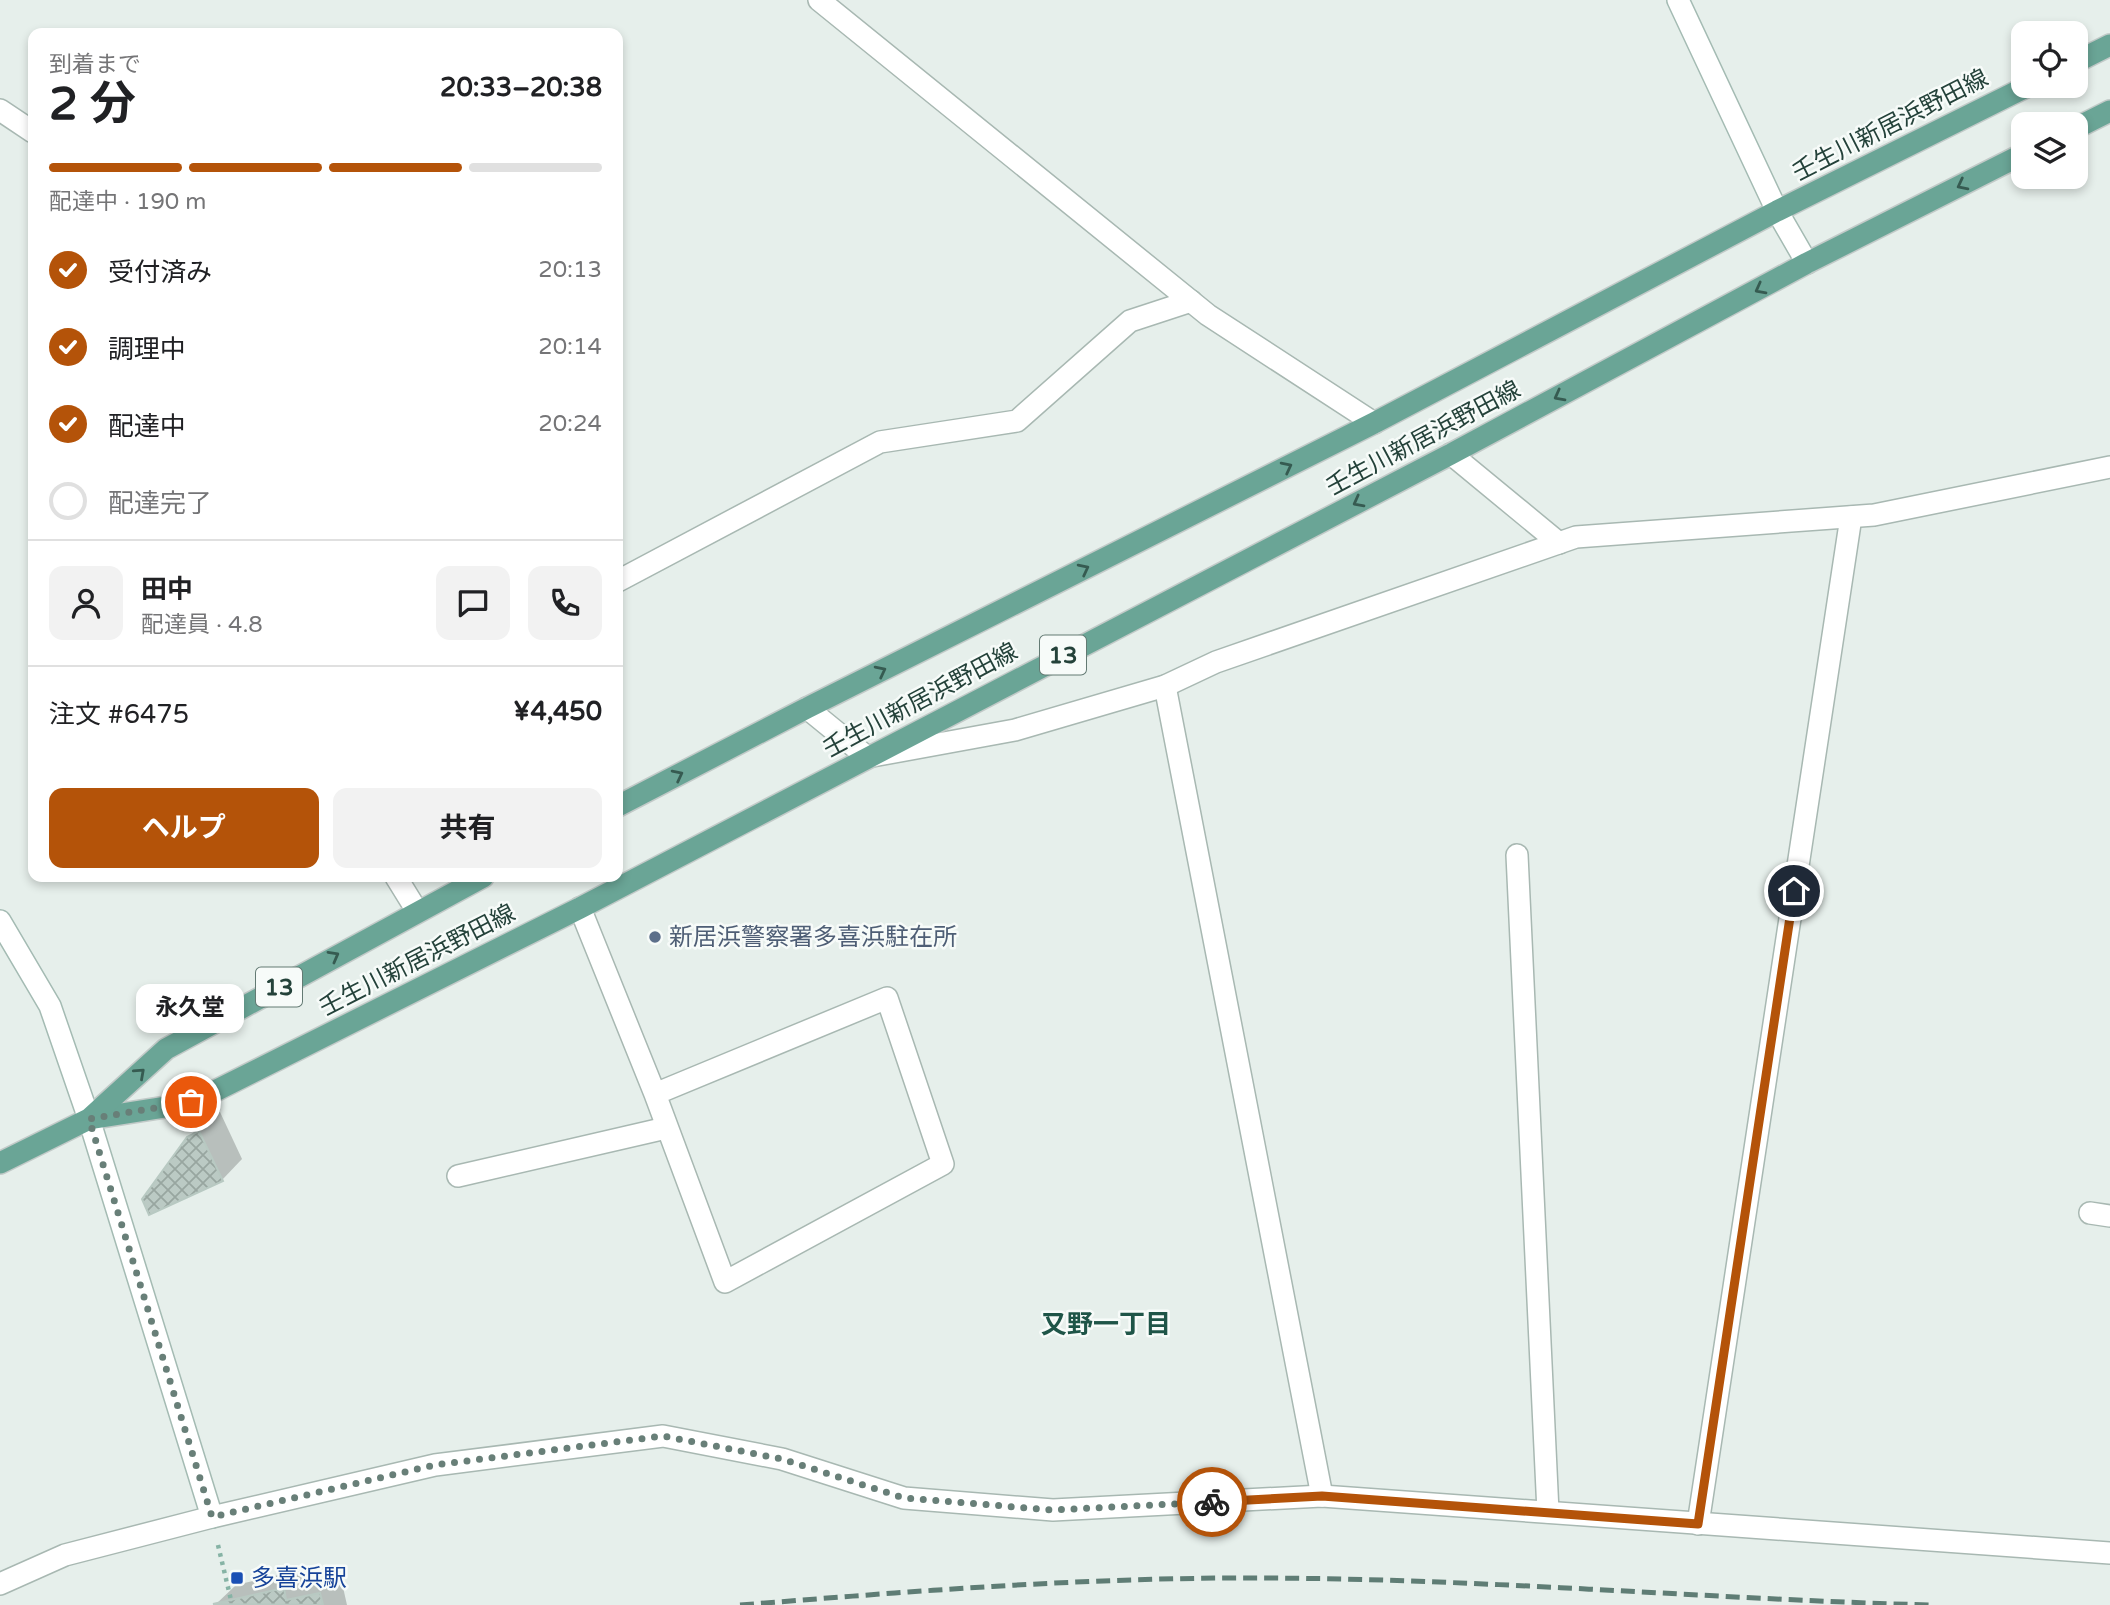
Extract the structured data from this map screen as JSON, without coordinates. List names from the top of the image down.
{
  "streets": {
    "main road": ["壬生川新居浜野田線", "13"]
  },
  "districts": ["又野一丁目"],
  "places": {
    "other": ["新居浜警察署多喜浜駐在所", "永久堂"],
    "transit": ["多喜浜駅"]
  },
  "page": {
    "heading": ["2 分", "到着まで", "20:33–20:38"],
    "panel": [
      "田中",
      "配達員 · 4.8",
      "注文 #6475",
      "¥4,450"
    ],
    "bar": "配達中 · 190 m",
    "list": [
      ["受付済み", "20:13"],
      ["調理中", "20:14"],
      ["配達中", "20:24"],
      "配達完了"
    ],
    "buttons": ["ヘルプ", "共有"],
    "bubble": "永久堂"
  }
}
